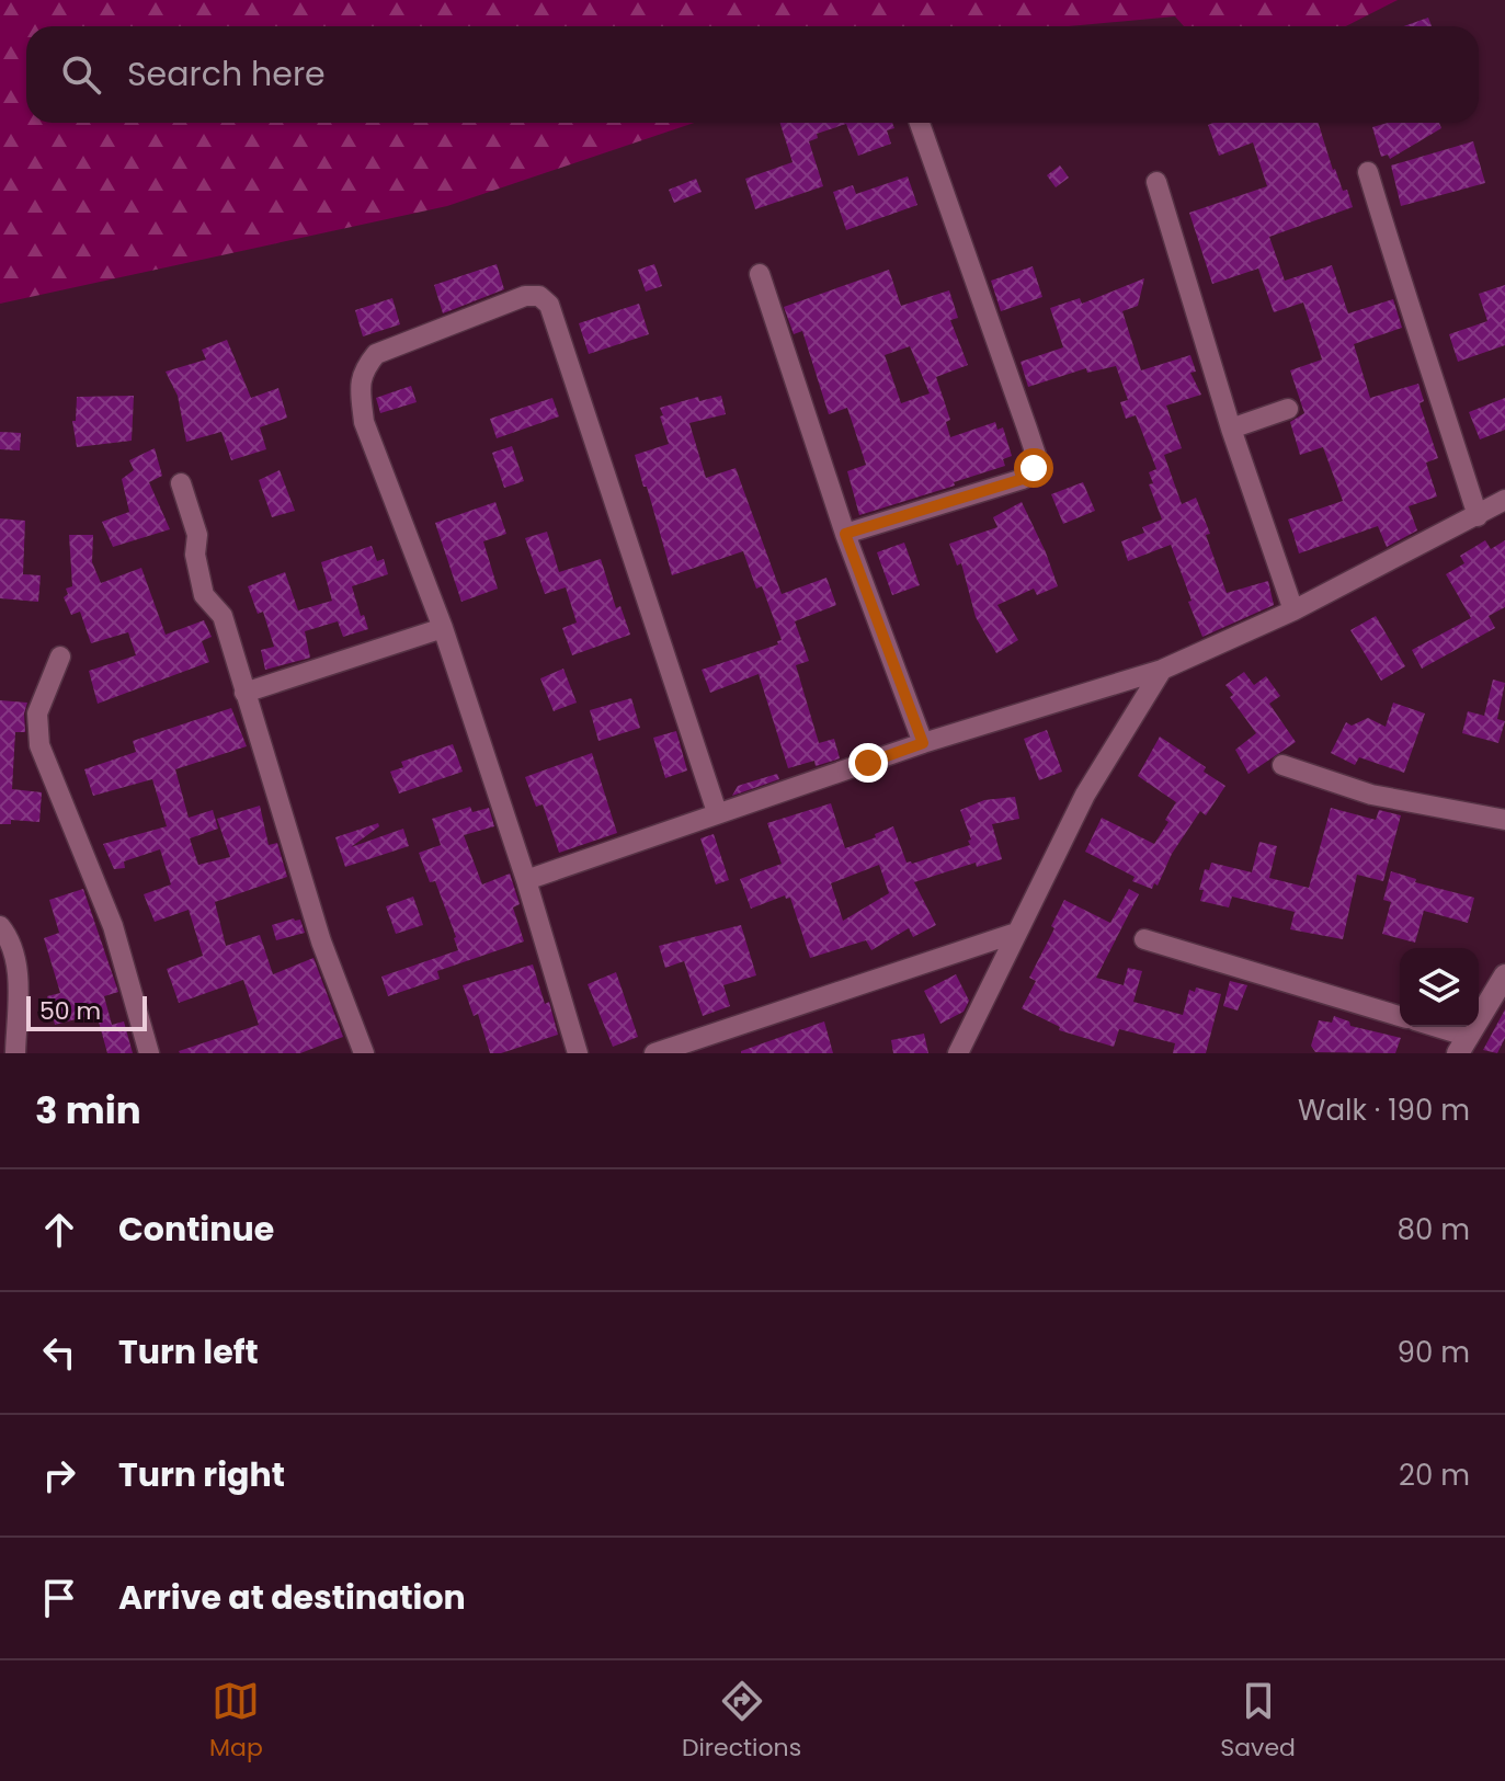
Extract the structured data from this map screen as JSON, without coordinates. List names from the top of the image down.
{
  "scale_bar": "50 m",
  "page": {
    "search": "Search here",
    "scale": "50 m",
    "heading": ["3 min", "Walk · 190 m"],
    "list": [
      ["Continue", "80 m"],
      ["Turn left", "90 m"],
      ["Turn right", "20 m"],
      "Arrive at destination"
    ],
    "nav": ["Map", "Directions", "Saved"]
  }
}
